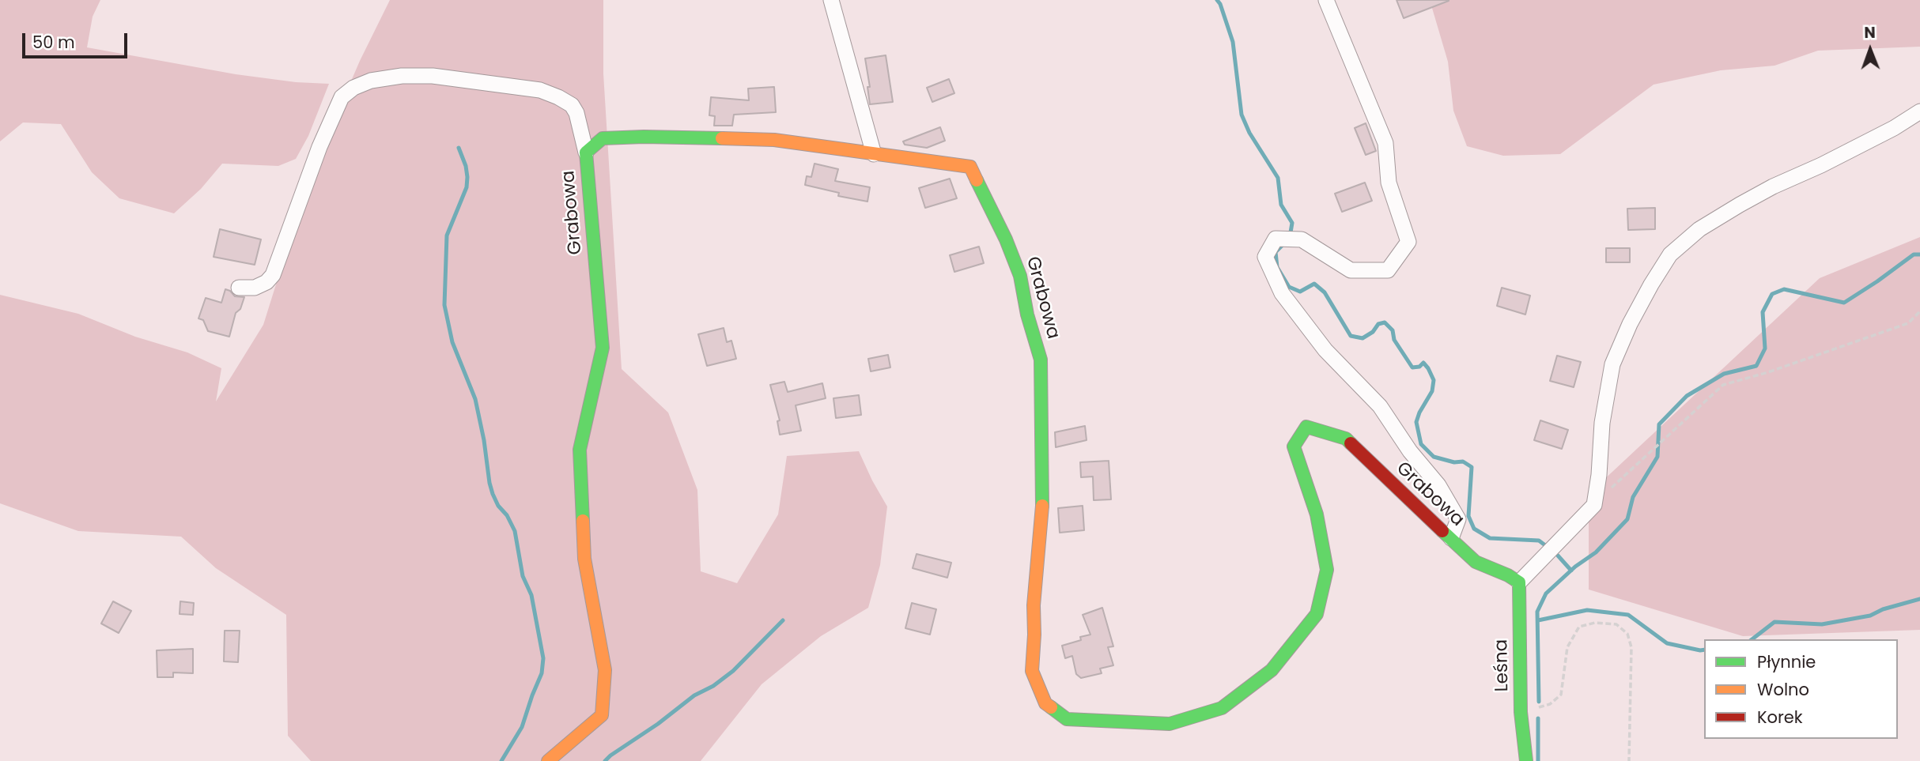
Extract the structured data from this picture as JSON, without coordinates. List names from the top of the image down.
{
  "streets": {
    "street": ["Grabowa", "Leśna"]
  },
  "crossings": [
    ["Grabowa", "Leśna"]
  ],
  "legend": ["Płynnie", "Wolno", "Korek"],
  "scale_bar": "50 m",
  "north": "top"
}
